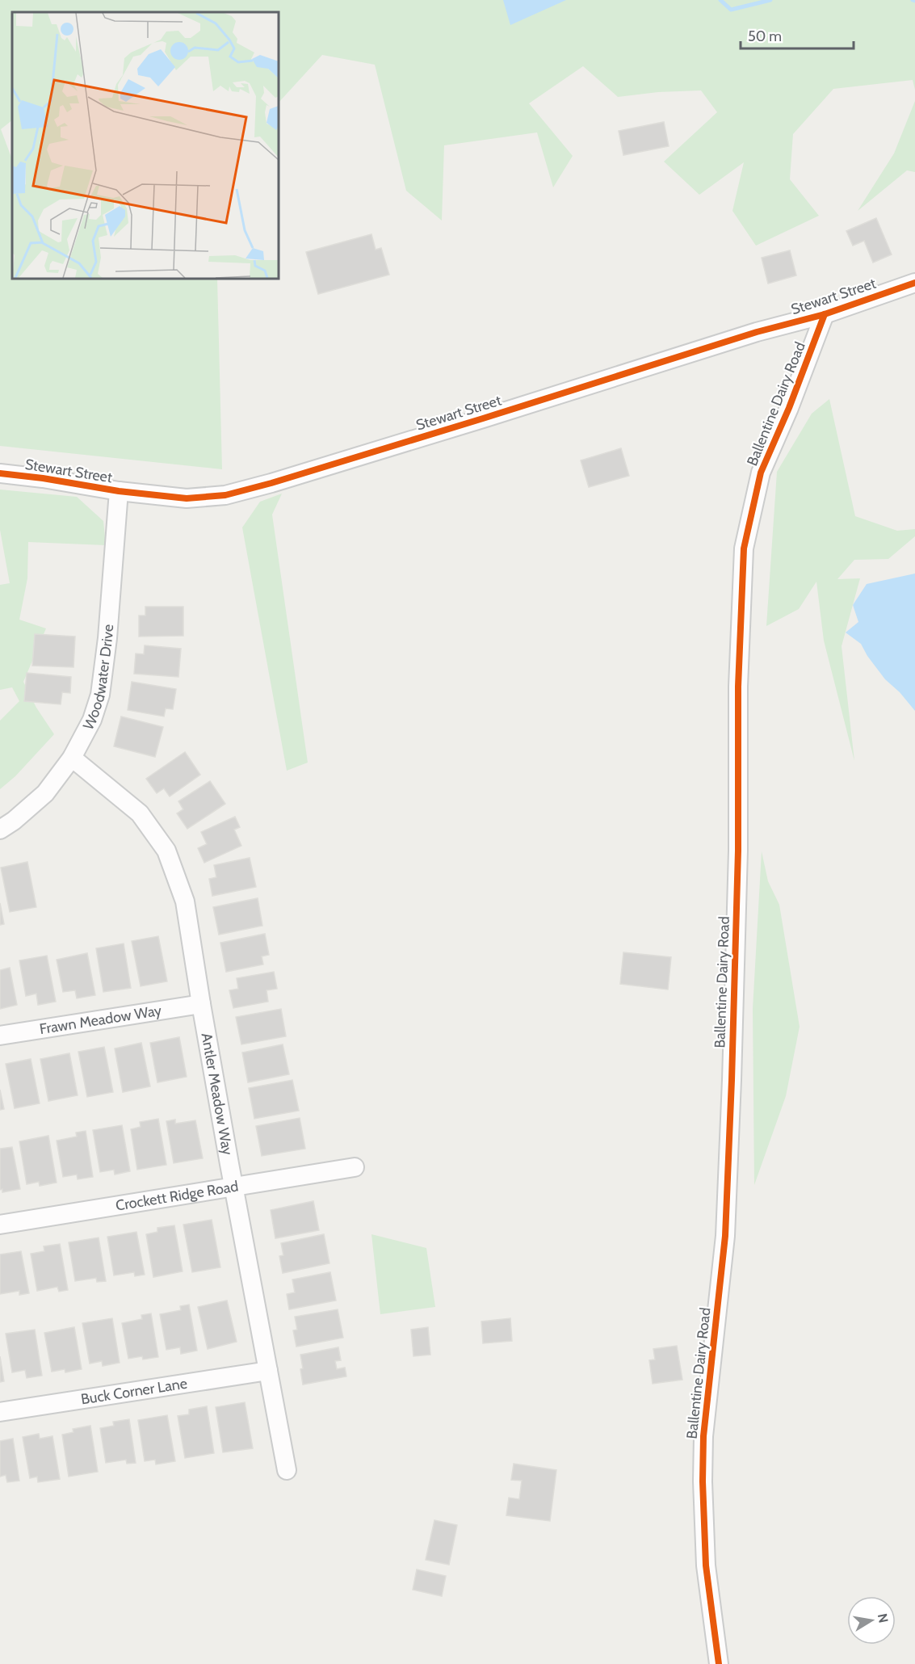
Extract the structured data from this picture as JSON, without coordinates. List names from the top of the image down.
{
  "streets": {
    "street": [
      "Stewart Street",
      "Ballentine Dairy Road",
      "Woodwater Drive",
      "Frawn Meadow Way",
      "Antler Meadow Way",
      "Crockett Ridge Road",
      "Buck Corner Lane"
    ]
  },
  "crossings": [
    ["Stewart Street", "Ballentine Dairy Road"],
    ["Stewart Street", "Woodwater Drive"],
    ["Woodwater Drive", "Antler Meadow Way"],
    ["Frawn Meadow Way", "Antler Meadow Way"],
    ["Antler Meadow Way", "Crockett Ridge Road"],
    ["Antler Meadow Way", "Buck Corner Lane"]
  ],
  "scale_bar": "50 m",
  "north": "right"
}
